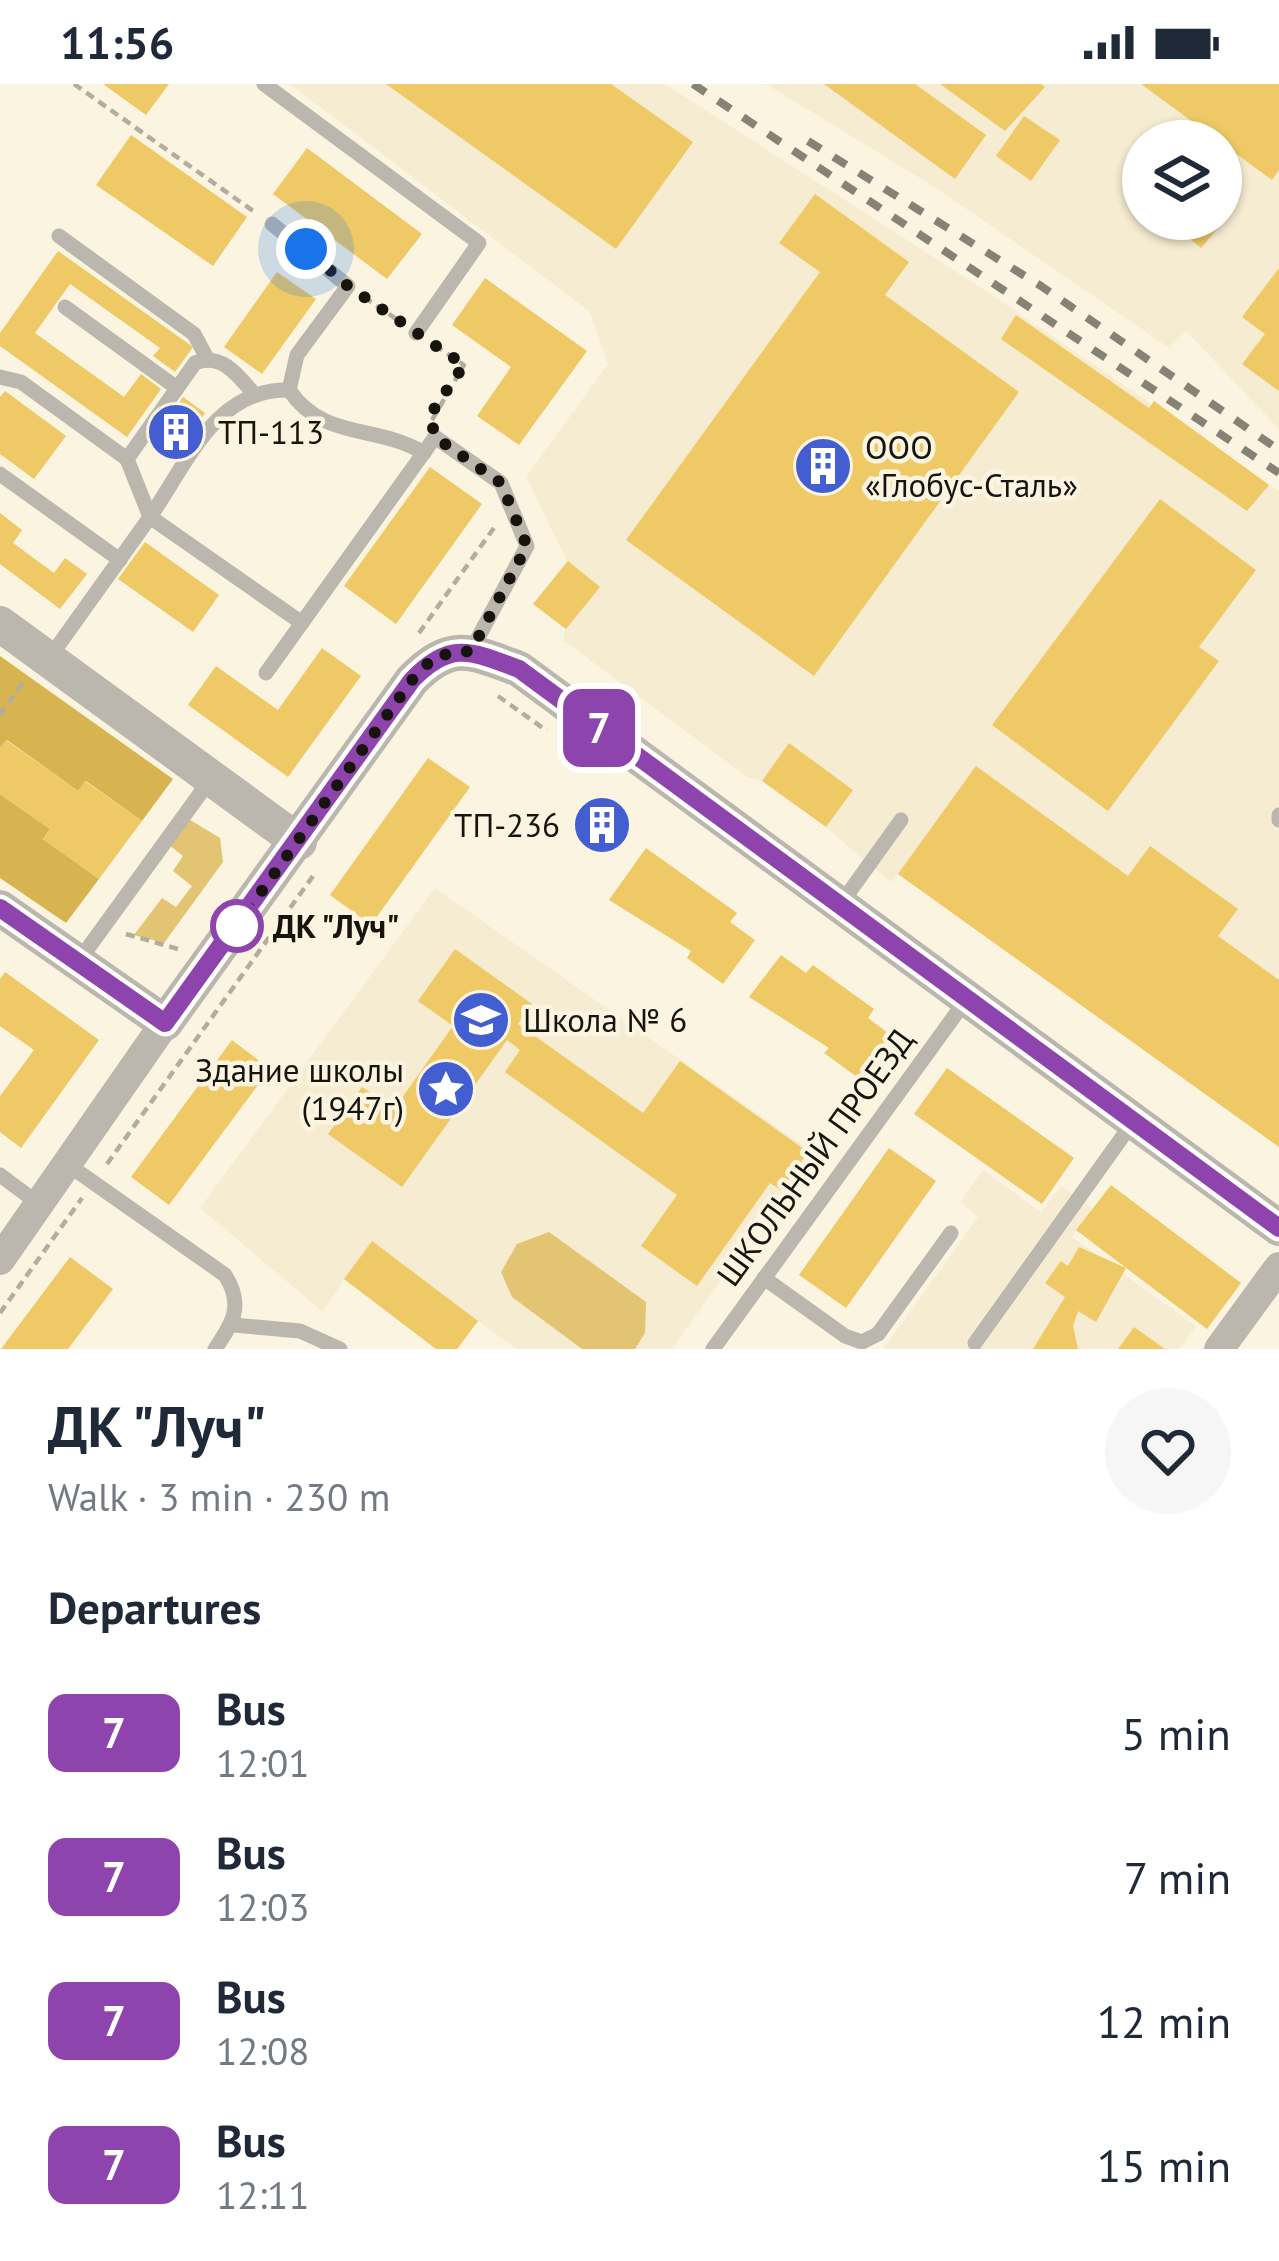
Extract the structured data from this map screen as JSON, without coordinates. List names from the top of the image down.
{
  "streets": {
    "lane": ["ШКОЛЬНЫЙ ПРОЕЗД"]
  },
  "places": {
    "building": ["ТП-113", "ООО «Глобус-Сталь»", "ТП-236"],
    "other": ["ДК \"Луч\""],
    "school or university": ["Школа № 6"],
    "place": ["Здание школы (1947г)"]
  },
  "lines": ["bus line 7"],
  "page": {
    "status": "11:56",
    "on_map": "7",
    "heading": [
      ["ДК \"Луч\"", "Walk · 3 min · 230 m"],
      "Departures"
    ],
    "list": [
      {
        "mark": "7",
        "name": "Bus",
        "note": "12:01",
        "value": "5 min"
      },
      {
        "mark": "7",
        "name": "Bus",
        "note": "12:03",
        "value": "7 min"
      },
      {
        "mark": "7",
        "name": "Bus",
        "note": "12:08",
        "value": "12 min"
      },
      {
        "mark": "7",
        "name": "Bus",
        "note": "12:11",
        "value": "15 min"
      }
    ]
  }
}
